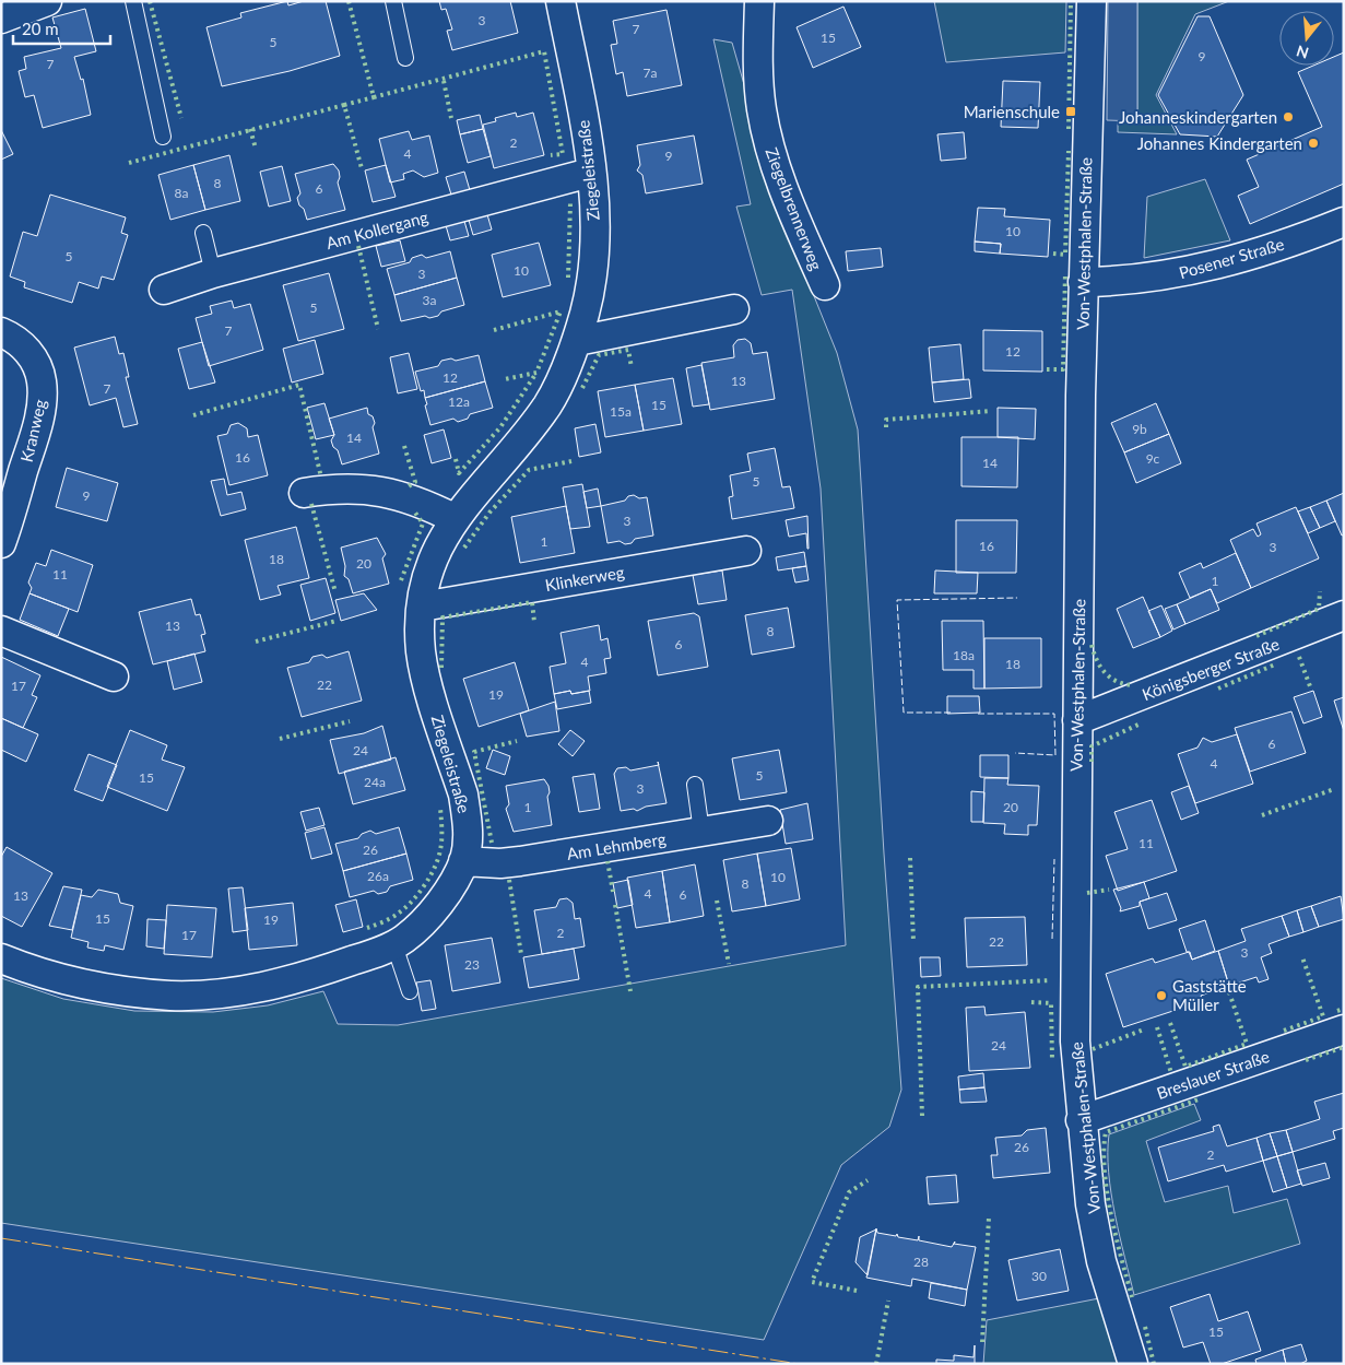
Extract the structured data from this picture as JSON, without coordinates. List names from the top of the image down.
{
  "streets": {
    "street": [
      "Ziegeleistraße",
      "Ziegelbrennerweg",
      "Am Kollergang",
      "Von-Westphalen-Straße",
      "Posener Straße",
      "Kranweg",
      "Klinkerweg",
      "Königsberger Straße",
      "Am Lehmberg",
      "Breslauer Straße"
    ]
  },
  "crossings": [
    ["Ziegeleistraße", "Am Kollergang"],
    ["Ziegeleistraße", "Klinkerweg"],
    ["Ziegeleistraße", "Am Lehmberg"],
    ["Von-Westphalen-Straße", "Posener Straße"],
    ["Von-Westphalen-Straße", "Königsberger Straße"],
    ["Von-Westphalen-Straße", "Breslauer Straße"]
  ],
  "places": {
    "transit": ["Marienschule"],
    "other": ["Johanneskindergarten", "Johannes Kindergarten", "Gaststätte Müller"]
  },
  "house_numbers": [
    "3",
    "7",
    "15",
    "5",
    "9",
    "7",
    "7a",
    "2",
    "4",
    "9",
    "8",
    "6",
    "8a",
    "10",
    "5",
    "10",
    "3",
    "3a",
    "5",
    "7",
    "12",
    "12",
    "13",
    "7",
    "12a",
    "15",
    "15a",
    "9b",
    "14",
    "16",
    "9c",
    "14",
    "5",
    "9",
    "3",
    "1",
    "16",
    "3",
    "18",
    "20",
    "11",
    "1",
    "13",
    "8",
    "6",
    "18a",
    "4",
    "18",
    "22",
    "17",
    "19",
    "6",
    "24",
    "4",
    "5",
    "15",
    "24a",
    "3",
    "1",
    "20",
    "11",
    "26",
    "26a",
    "10",
    "8",
    "4",
    "6",
    "13",
    "15",
    "19",
    "2",
    "17",
    "22",
    "3",
    "23",
    "24",
    "26",
    "2",
    "28",
    "30",
    "15"
  ],
  "scale_bar": "20 m",
  "north": "bottom"
}
